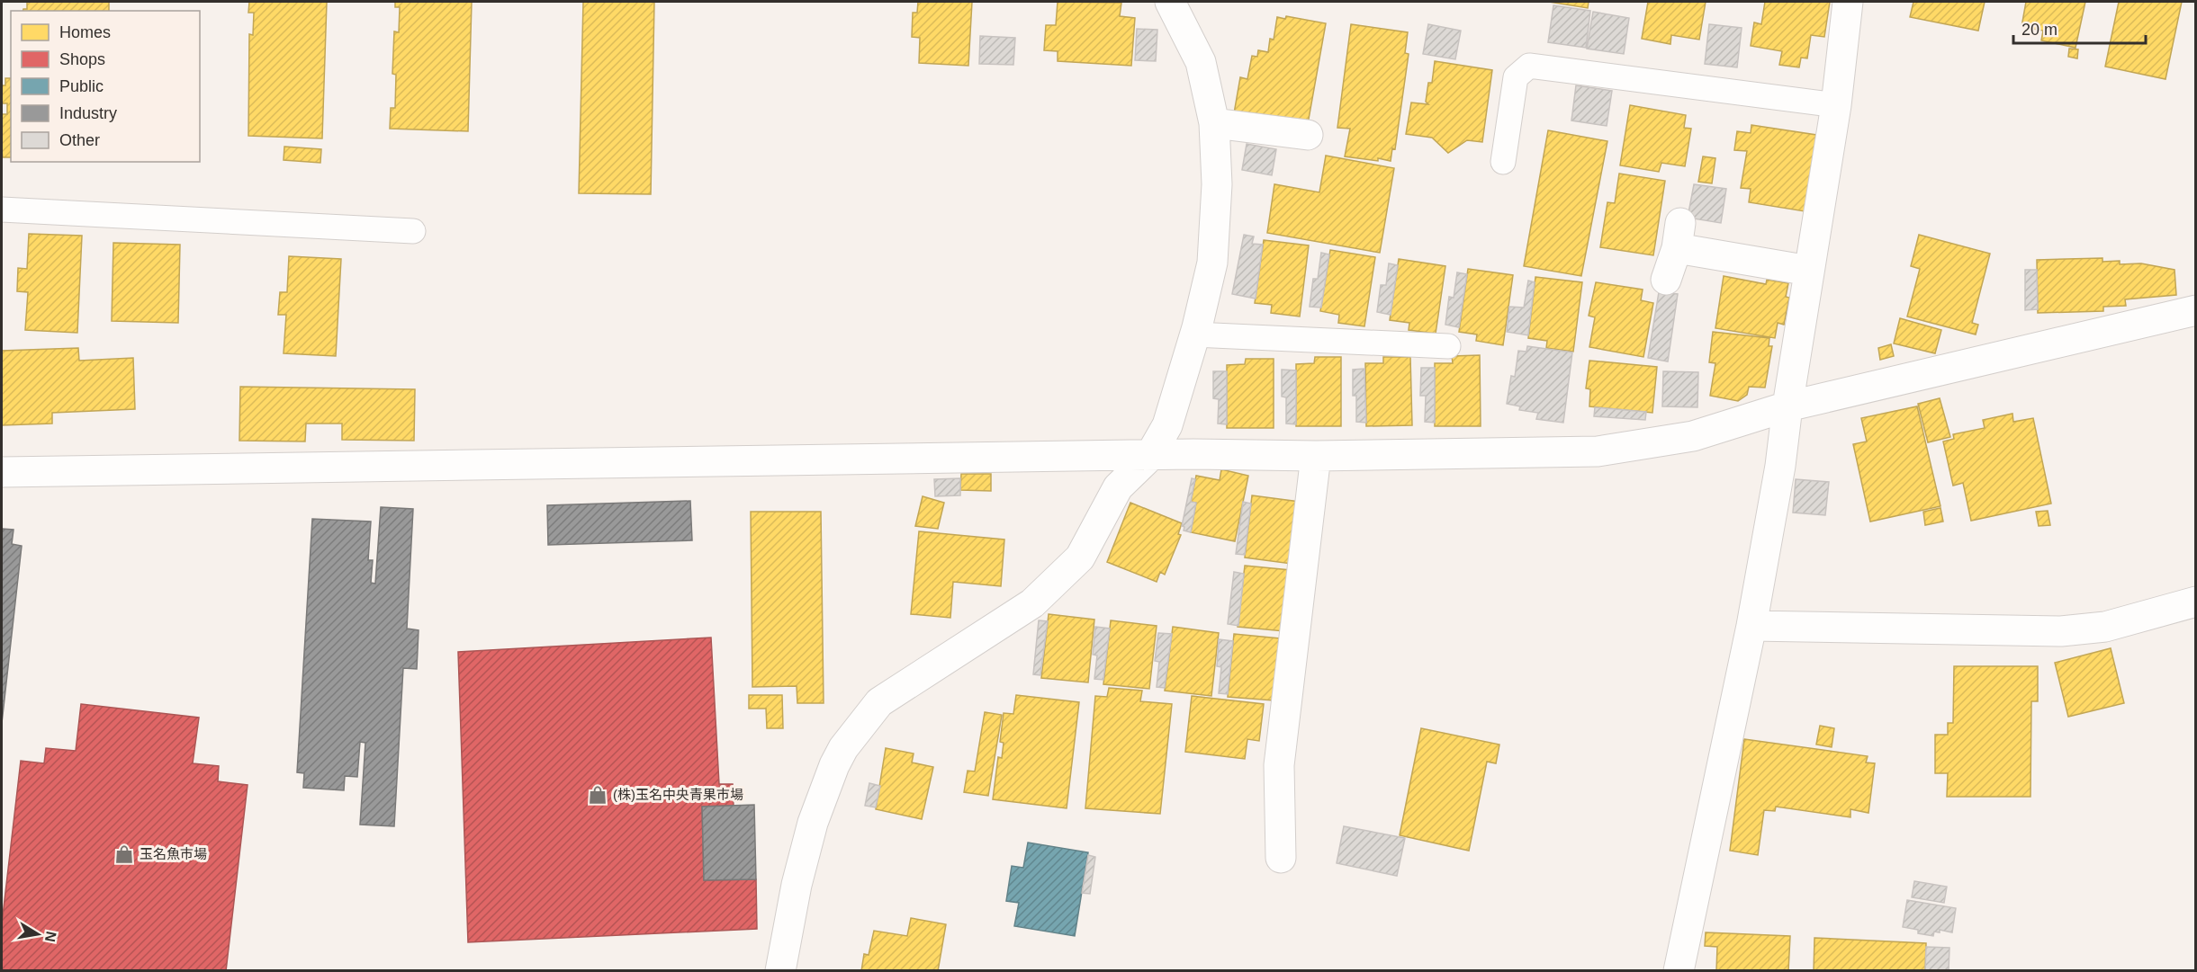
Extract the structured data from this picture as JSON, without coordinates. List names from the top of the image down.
{
  "places": {
    "shop": ["(株)玉名中央青果市場", "玉名魚市場"]
  },
  "legend": [
    "Homes",
    "Shops",
    "Public",
    "Industry",
    "Other"
  ],
  "scale_bar": "20 m",
  "north": "right"
}
